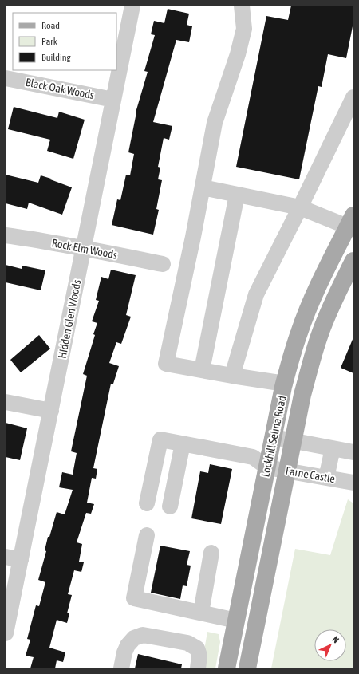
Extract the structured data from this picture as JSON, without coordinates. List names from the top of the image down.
{
  "streets": {
    "main road": ["Lockhill Selma Road"],
    "street": [
      "Black Oak Woods",
      "Rock Elm Woods",
      "Hidden Glen Woods",
      "Farne Castle"
    ]
  },
  "crossings": [
    ["Black Oak Woods", "Hidden Glen Woods"],
    ["Rock Elm Woods", "Hidden Glen Woods"],
    ["Lockhill Selma Road", "Farne Castle"]
  ],
  "legend": ["Road", "Park", "Building"],
  "north": "top right"
}
